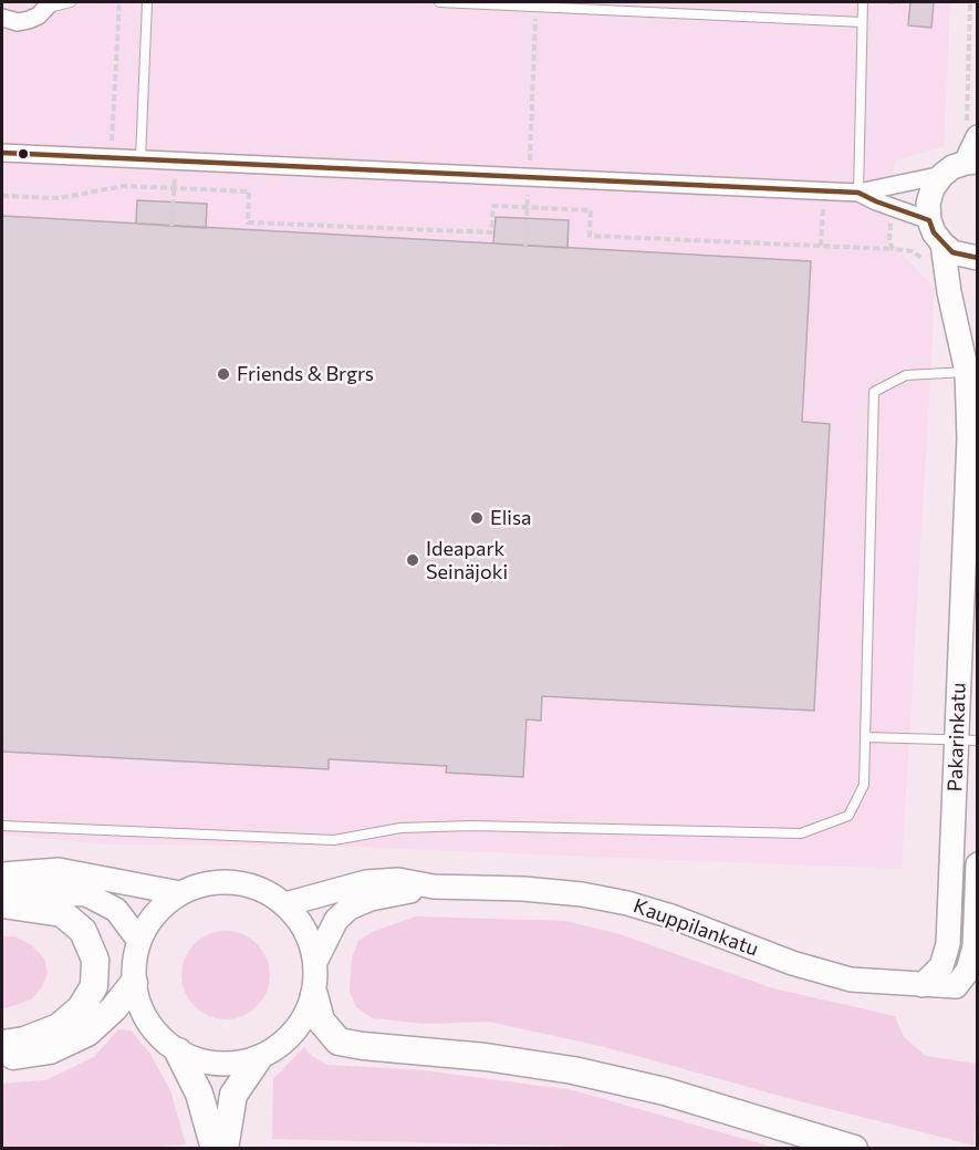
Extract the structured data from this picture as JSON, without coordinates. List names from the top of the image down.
{
  "streets": {
    "street": ["Pakarinkatu", "Kauppilankatu"]
  },
  "crossings": [
    ["Pakarinkatu", "Kauppilankatu"]
  ],
  "places": ["Friends & Brgrs", "Elisa", "Ideapark Seinäjoki"]
}
